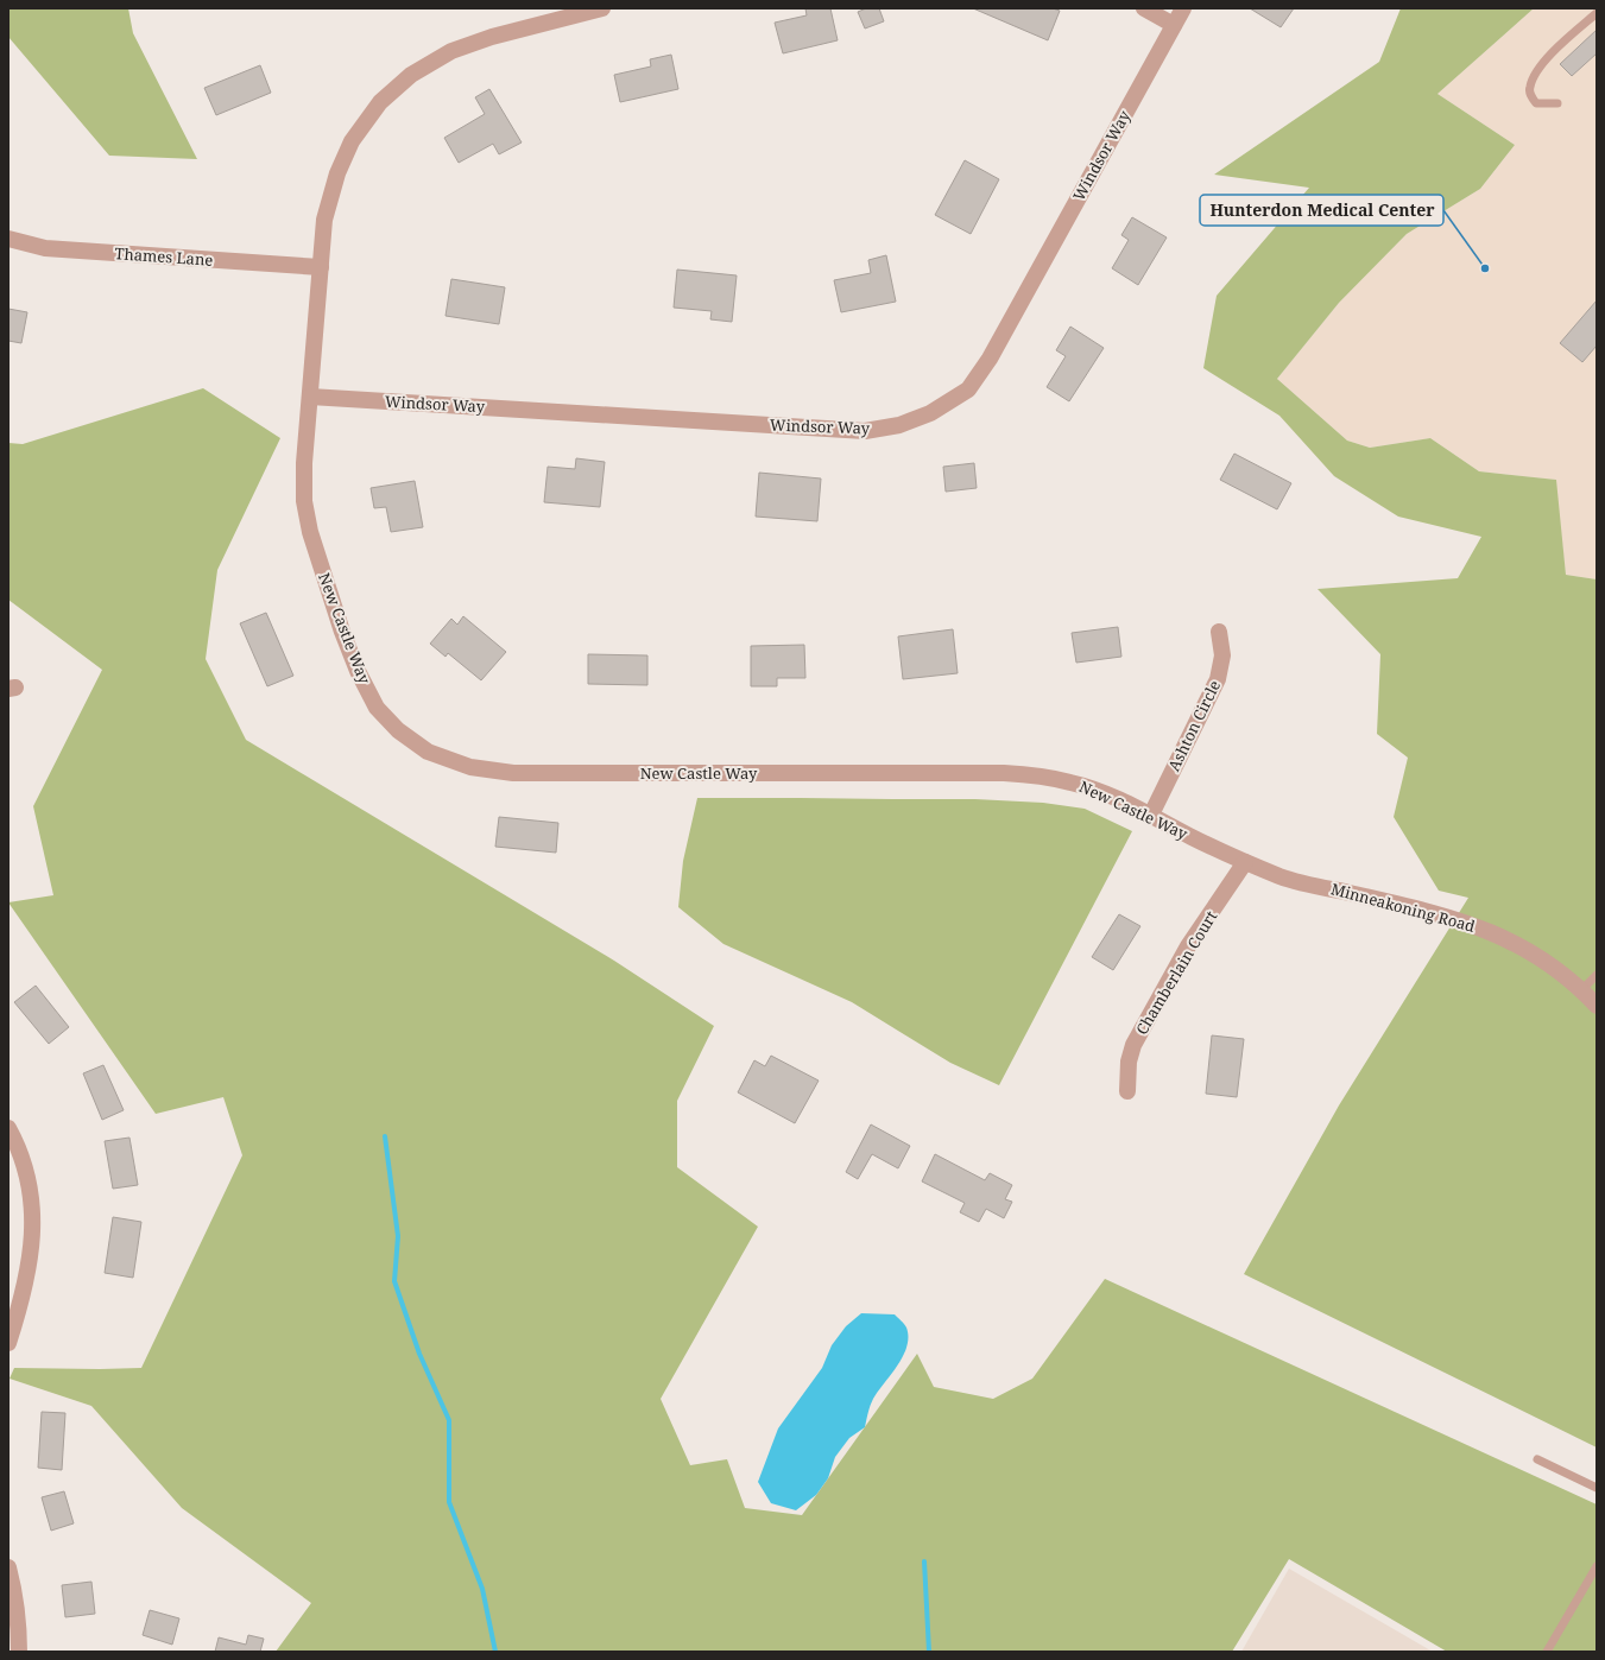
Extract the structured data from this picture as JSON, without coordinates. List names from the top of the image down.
{
  "streets": {
    "street": [
      "Windsor Way",
      "Thames Lane",
      "New Castle Way",
      "Ashton Circle",
      "Minneakoning Road",
      "Chamberlain Court"
    ]
  },
  "crossings": [
    ["Windsor Way", "New Castle Way"],
    ["Thames Lane", "New Castle Way"],
    ["New Castle Way", "Ashton Circle"],
    ["New Castle Way", "Minneakoning Road"],
    ["New Castle Way", "Chamberlain Court"],
    ["Minneakoning Road", "Chamberlain Court"]
  ],
  "places": ["Hunterdon Medical Center"]
}
